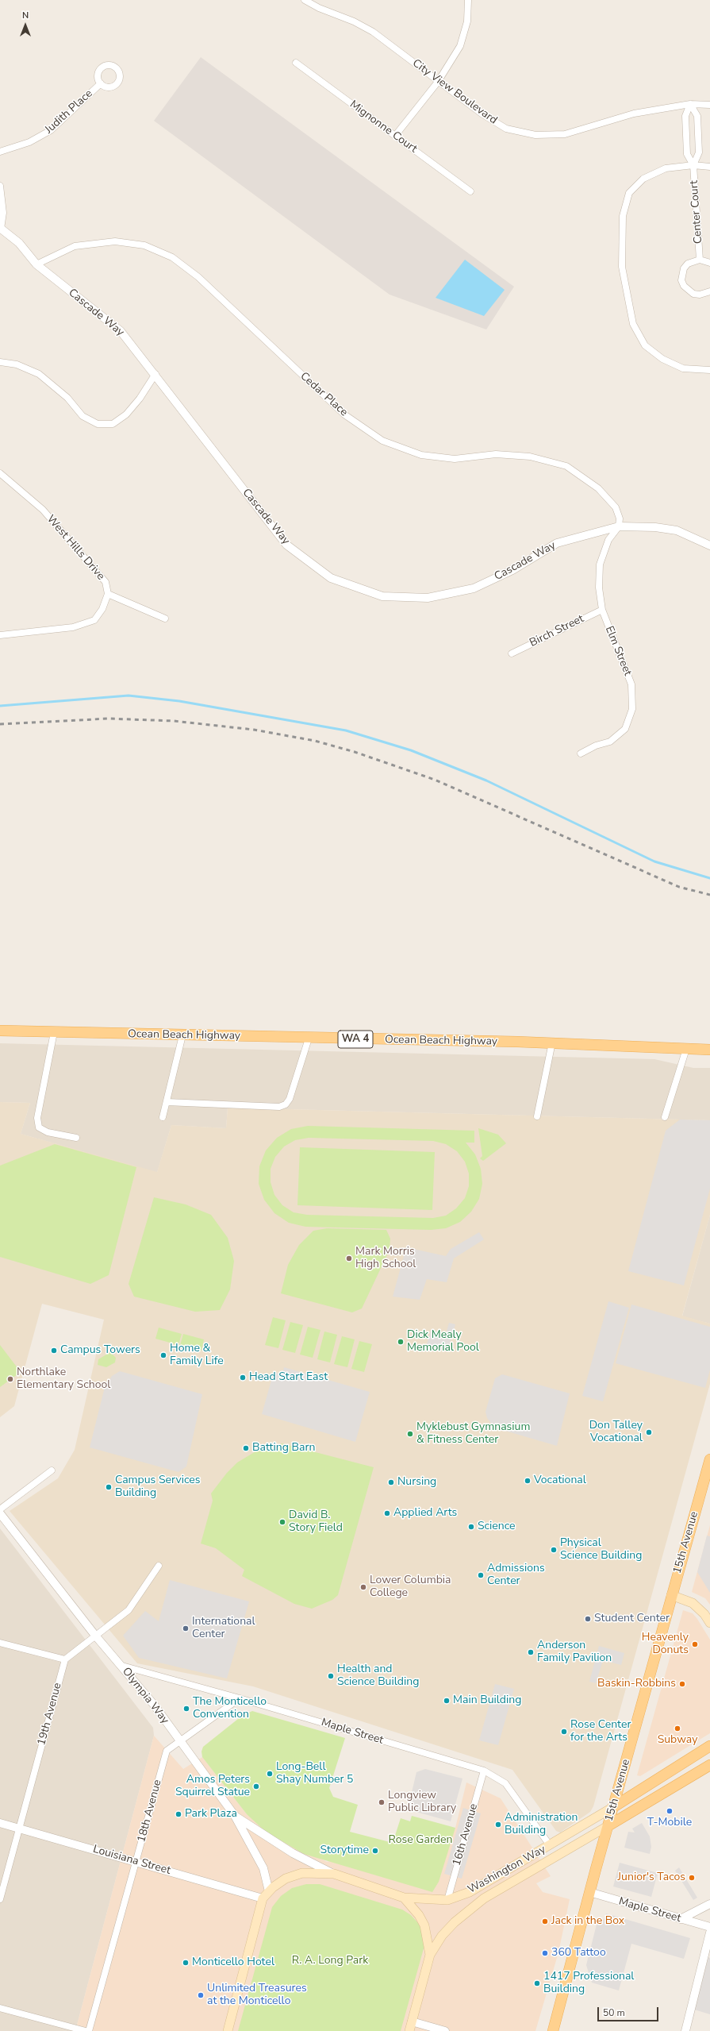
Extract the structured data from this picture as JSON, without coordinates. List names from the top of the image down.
{
  "streets": {
    "main road": [
      "Ocean Beach Highway",
      "WA 4",
      "15th Avenue",
      "Washington Way"
    ],
    "street": [
      "City View Boulevard",
      "Judith Place",
      "Mignonne Court",
      "Center Court",
      "Cascade Way",
      "Cedar Place",
      "West Hills Drive",
      "Birch Street",
      "Elm Street",
      "Olympia Way",
      "19th Avenue",
      "Maple Street",
      "18th Avenue",
      "16th Avenue",
      "Louisiana Street"
    ]
  },
  "crossings": [
    ["City View Boulevard", "Center Court"],
    ["Cascade Way", "Cedar Place"],
    ["Cascade Way", "Elm Street"],
    ["Cedar Place", "Elm Street"],
    ["Birch Street", "Elm Street"],
    ["15th Avenue", "Maple Street"],
    ["15th Avenue", "Washington Way"],
    ["Olympia Way", "Maple Street"],
    ["Olympia Way", "18th Avenue"],
    ["19th Avenue", "Louisiana Street"],
    ["Maple Street", "18th Avenue"],
    ["Maple Street", "16th Avenue"],
    ["Maple Street", "Washington Way"],
    ["18th Avenue", "Louisiana Street"],
    ["16th Avenue", "Washington Way"]
  ],
  "parks": ["Rose Garden", "R. A. Long Park"],
  "places": [
    "Mark Morris High School",
    "Dick Mealy Memorial Pool",
    "Campus Towers",
    "Home & Family Life",
    "Head Start East",
    "Northlake Elementary School",
    "Don Talley Vocational",
    "Myklebust Gymnasium & Fitness Center",
    "Batting Barn",
    "Vocational",
    "Nursing",
    "Campus Services Building",
    "Applied Arts",
    "David B. Story Field",
    "Science",
    "Physical Science Building",
    "Admissions Center",
    "Lower Columbia College",
    "Student Center",
    "International Center",
    "Heavenly Donuts",
    "Anderson Family Pavilion",
    "Health and Science Building",
    "Baskin-Robbins",
    "Main Building",
    "The Monticello Convention",
    "Subway",
    "Rose Center for the Arts",
    "Long-Bell Shay Number 5",
    "Amos Peters Squirrel Statue",
    "Longview Public Library",
    "T-Mobile",
    "Park Plaza",
    "Administration Building",
    "Storytime",
    "Junior's Tacos",
    "Jack in the Box",
    "360 Tattoo",
    "Monticello Hotel",
    "1417 Professional Building",
    "Unlimited Treasures at the Monticello"
  ],
  "scale_bar": "50 m",
  "north": "top"
}
